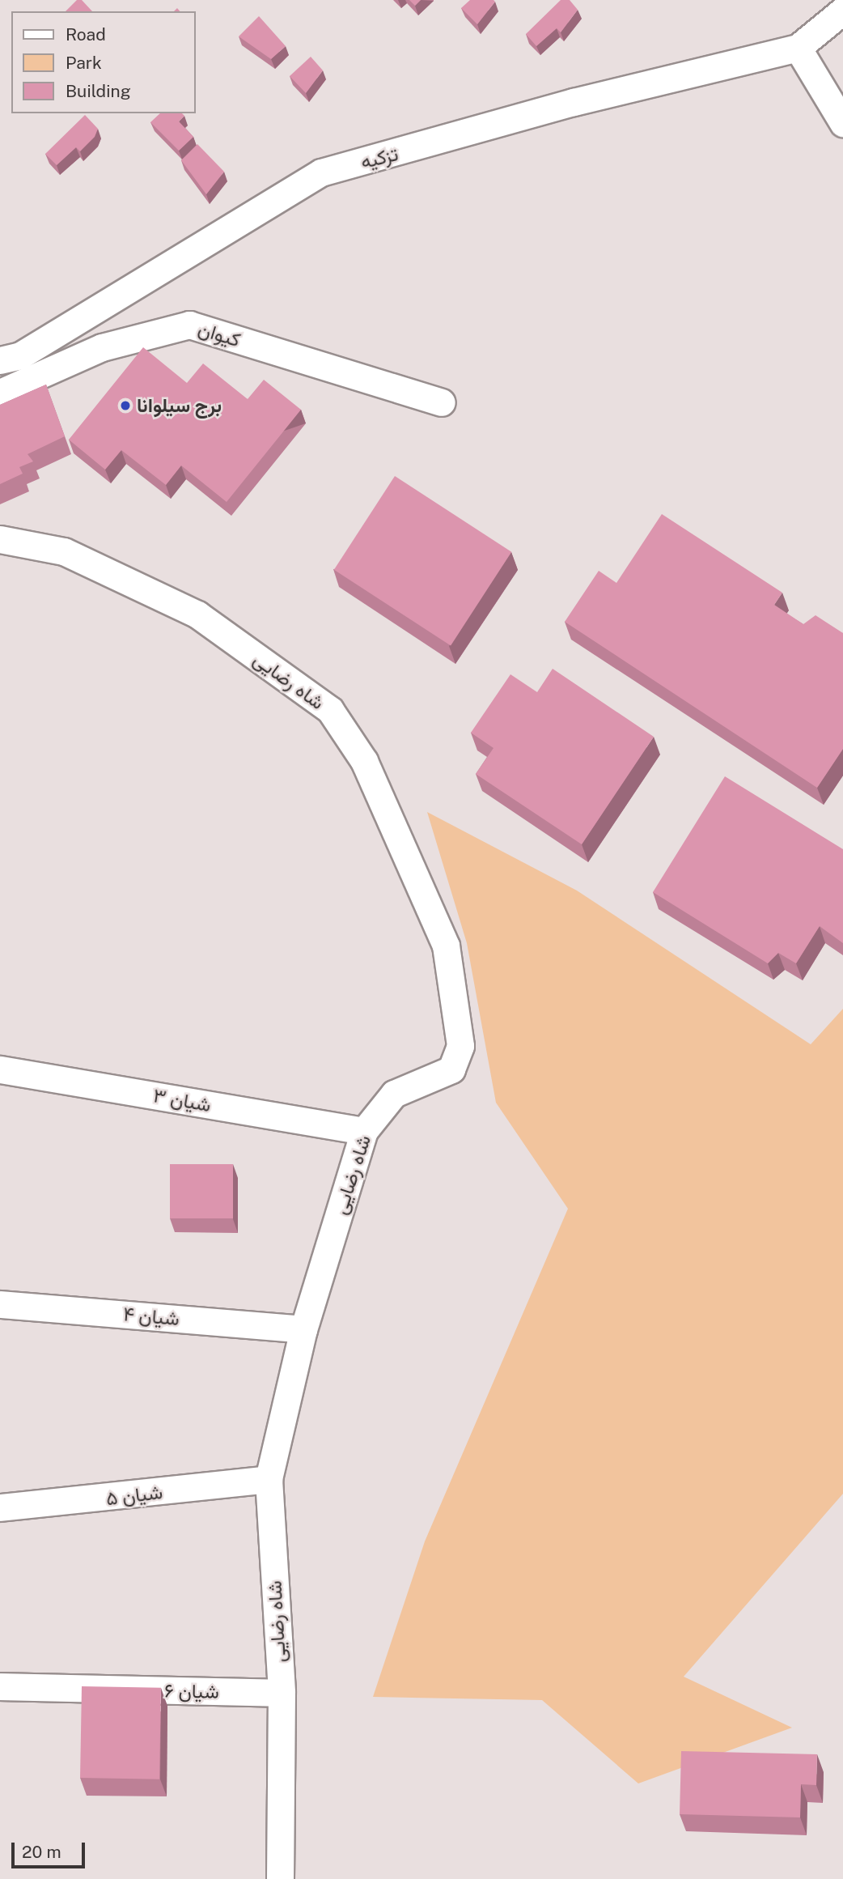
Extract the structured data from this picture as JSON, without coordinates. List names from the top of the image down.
{
  "streets": {
    "street": [
      "تزکیه",
      "کیوان",
      "شاه رضایی",
      "شیان ۳",
      "شیان ۴",
      "شیان ۵",
      "شیان ۶"
    ]
  },
  "crossings": [
    ["شاه رضایی", "شیان ۳"],
    ["شاه رضایی", "شیان ۴"],
    ["شاه رضایی", "شیان ۵"],
    ["شاه رضایی", "شیان ۶"]
  ],
  "places": ["برج سیلوانا"],
  "legend": ["Road", "Park", "Building"],
  "scale_bar": "20 m"
}
